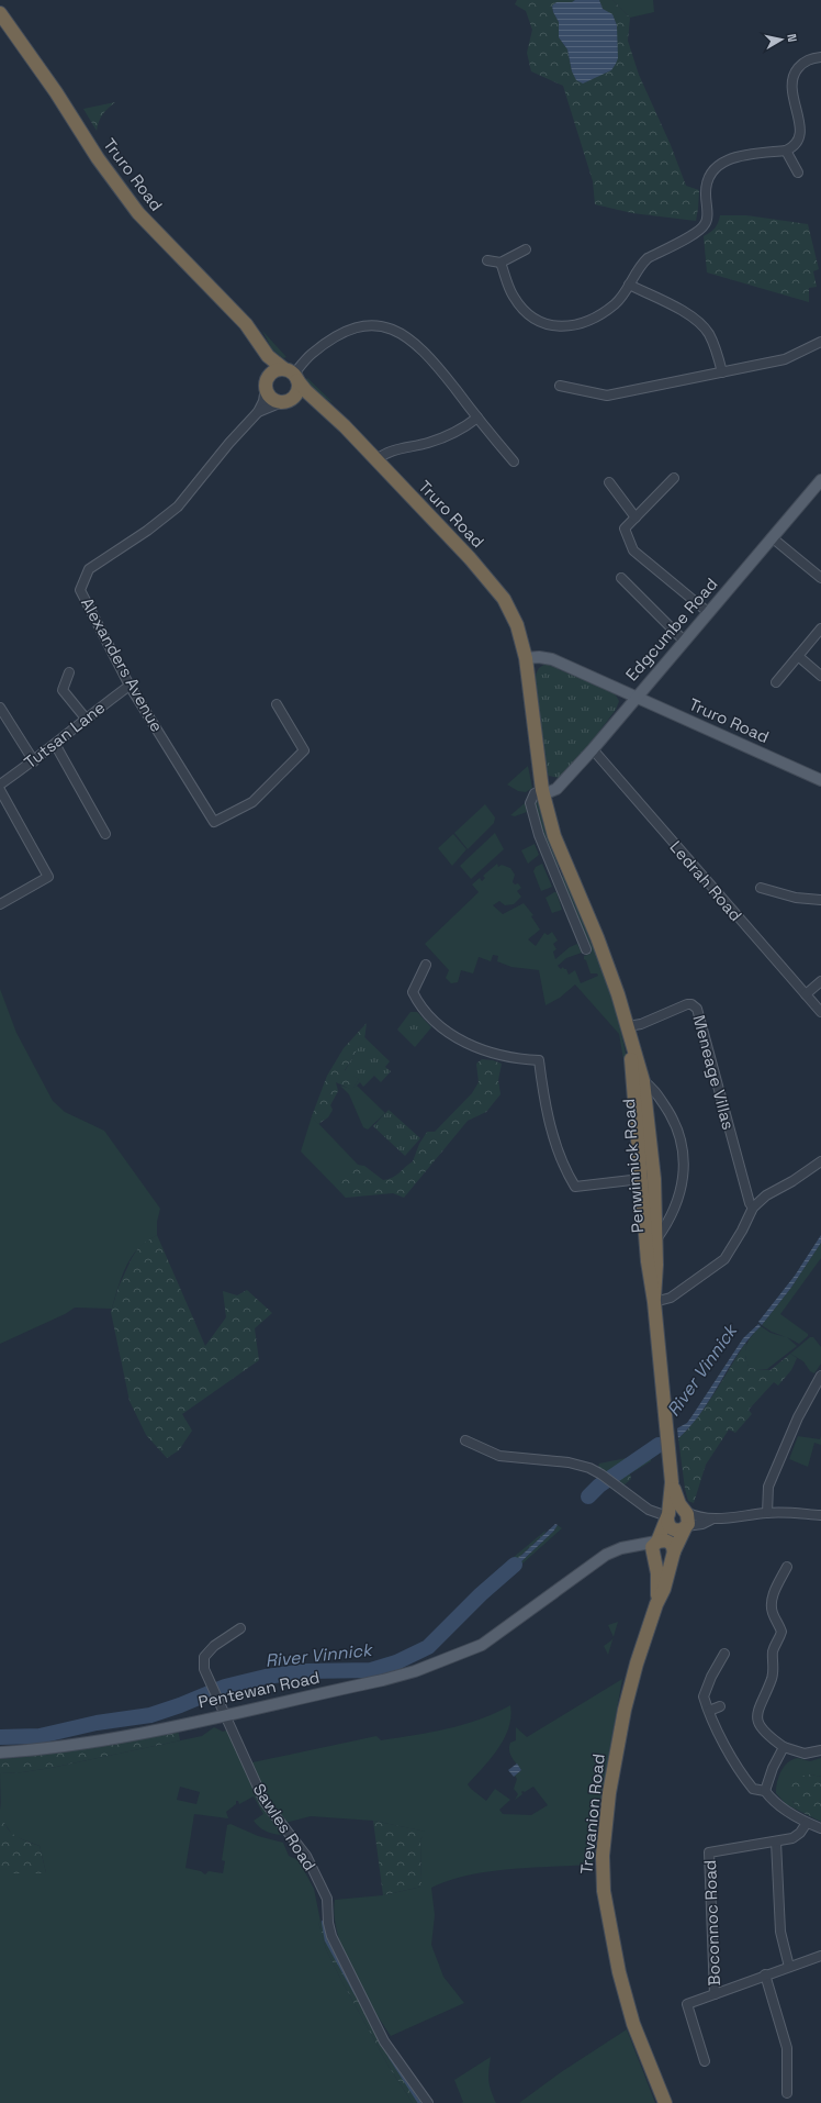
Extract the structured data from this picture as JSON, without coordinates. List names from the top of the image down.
{
  "streets": {
    "highway": ["Truro Road", "Penwinnick Road", "Trevanion Road"],
    "main road": ["Edgcumbe Road", "Pentewan Road"],
    "street": [
      "Alexanders Avenue",
      "Tutsan Lane",
      "Ledrah Road",
      "Meneage Villas",
      "Sawles Road",
      "Boconnoc Road"
    ]
  },
  "crossings": [
    ["Truro Road", "Edgcumbe Road"],
    ["Truro Road", "Alexanders Avenue"],
    ["Truro Road", "Penwinnick Road"],
    ["Edgcumbe Road", "Ledrah Road"],
    ["Edgcumbe Road", "Penwinnick Road"],
    ["Alexanders Avenue", "Tutsan Lane"],
    ["Meneage Villas", "Penwinnick Road"],
    ["Pentewan Road", "Sawles Road"]
  ],
  "water": ["River Vinnick"],
  "north": "right"
}
